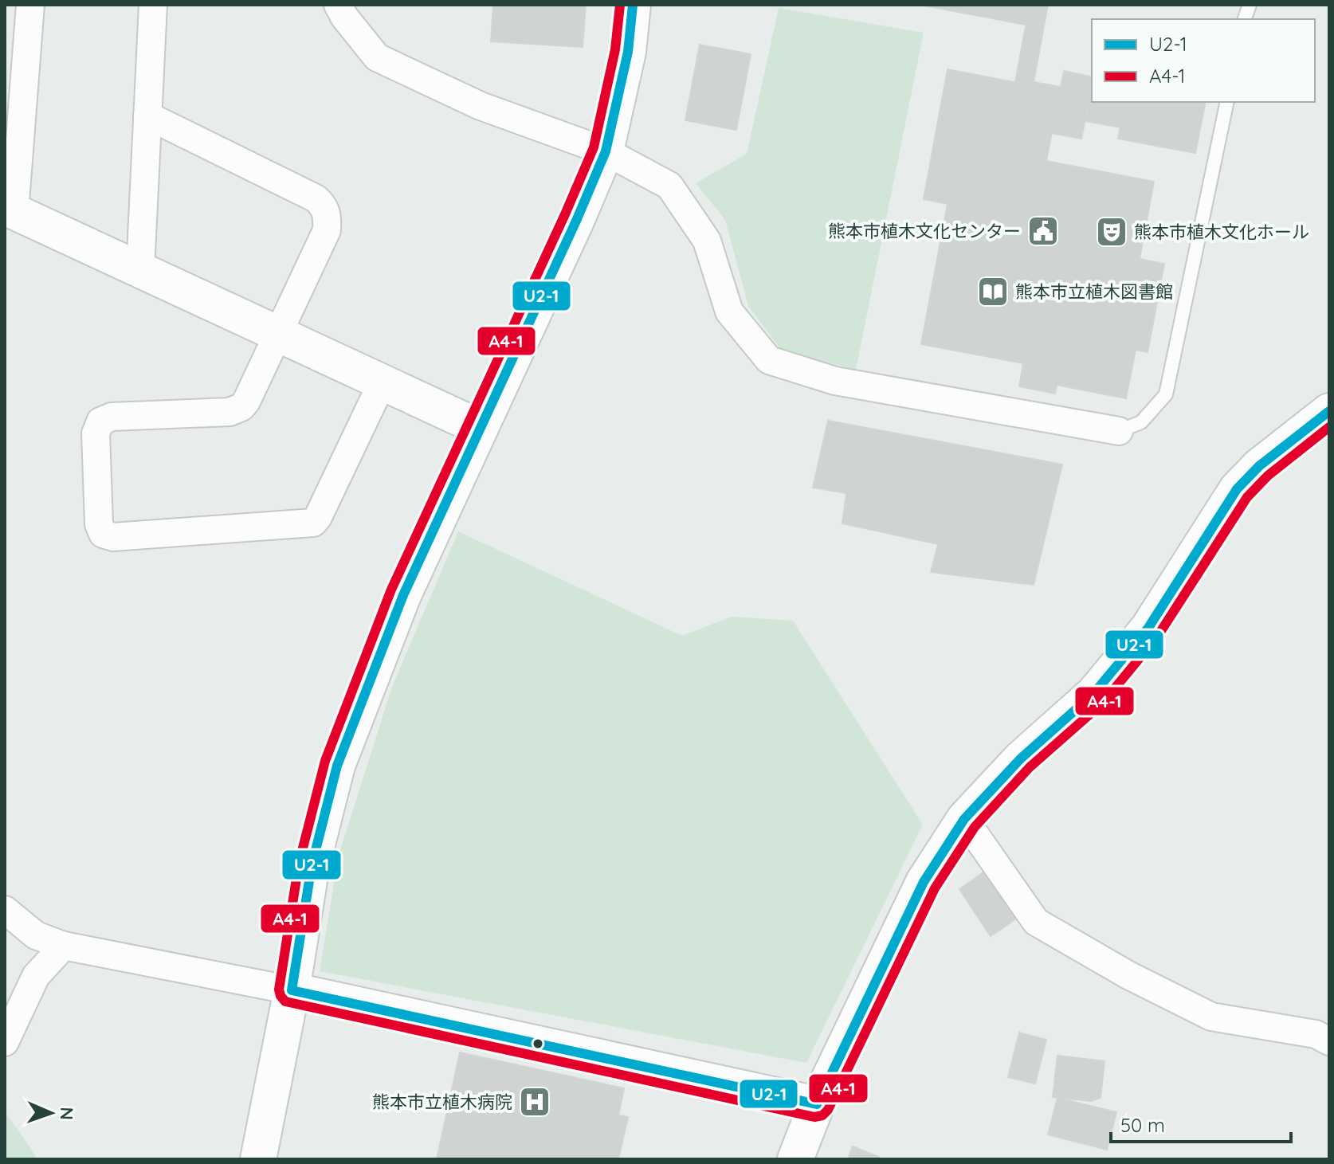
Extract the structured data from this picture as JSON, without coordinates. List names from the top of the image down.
{
  "places": {
    "public building": ["熊本市植木文化センター"],
    "theatre": ["熊本市植木文化ホール"],
    "library": ["熊本市立植木図書館"],
    "hospital": ["熊本市立植木病院"]
  },
  "lines": ["transit line U2-1", "transit line A4-1"],
  "legend": ["U2-1", "A4-1"],
  "scale_bar": "50 m",
  "north": "right"
}
